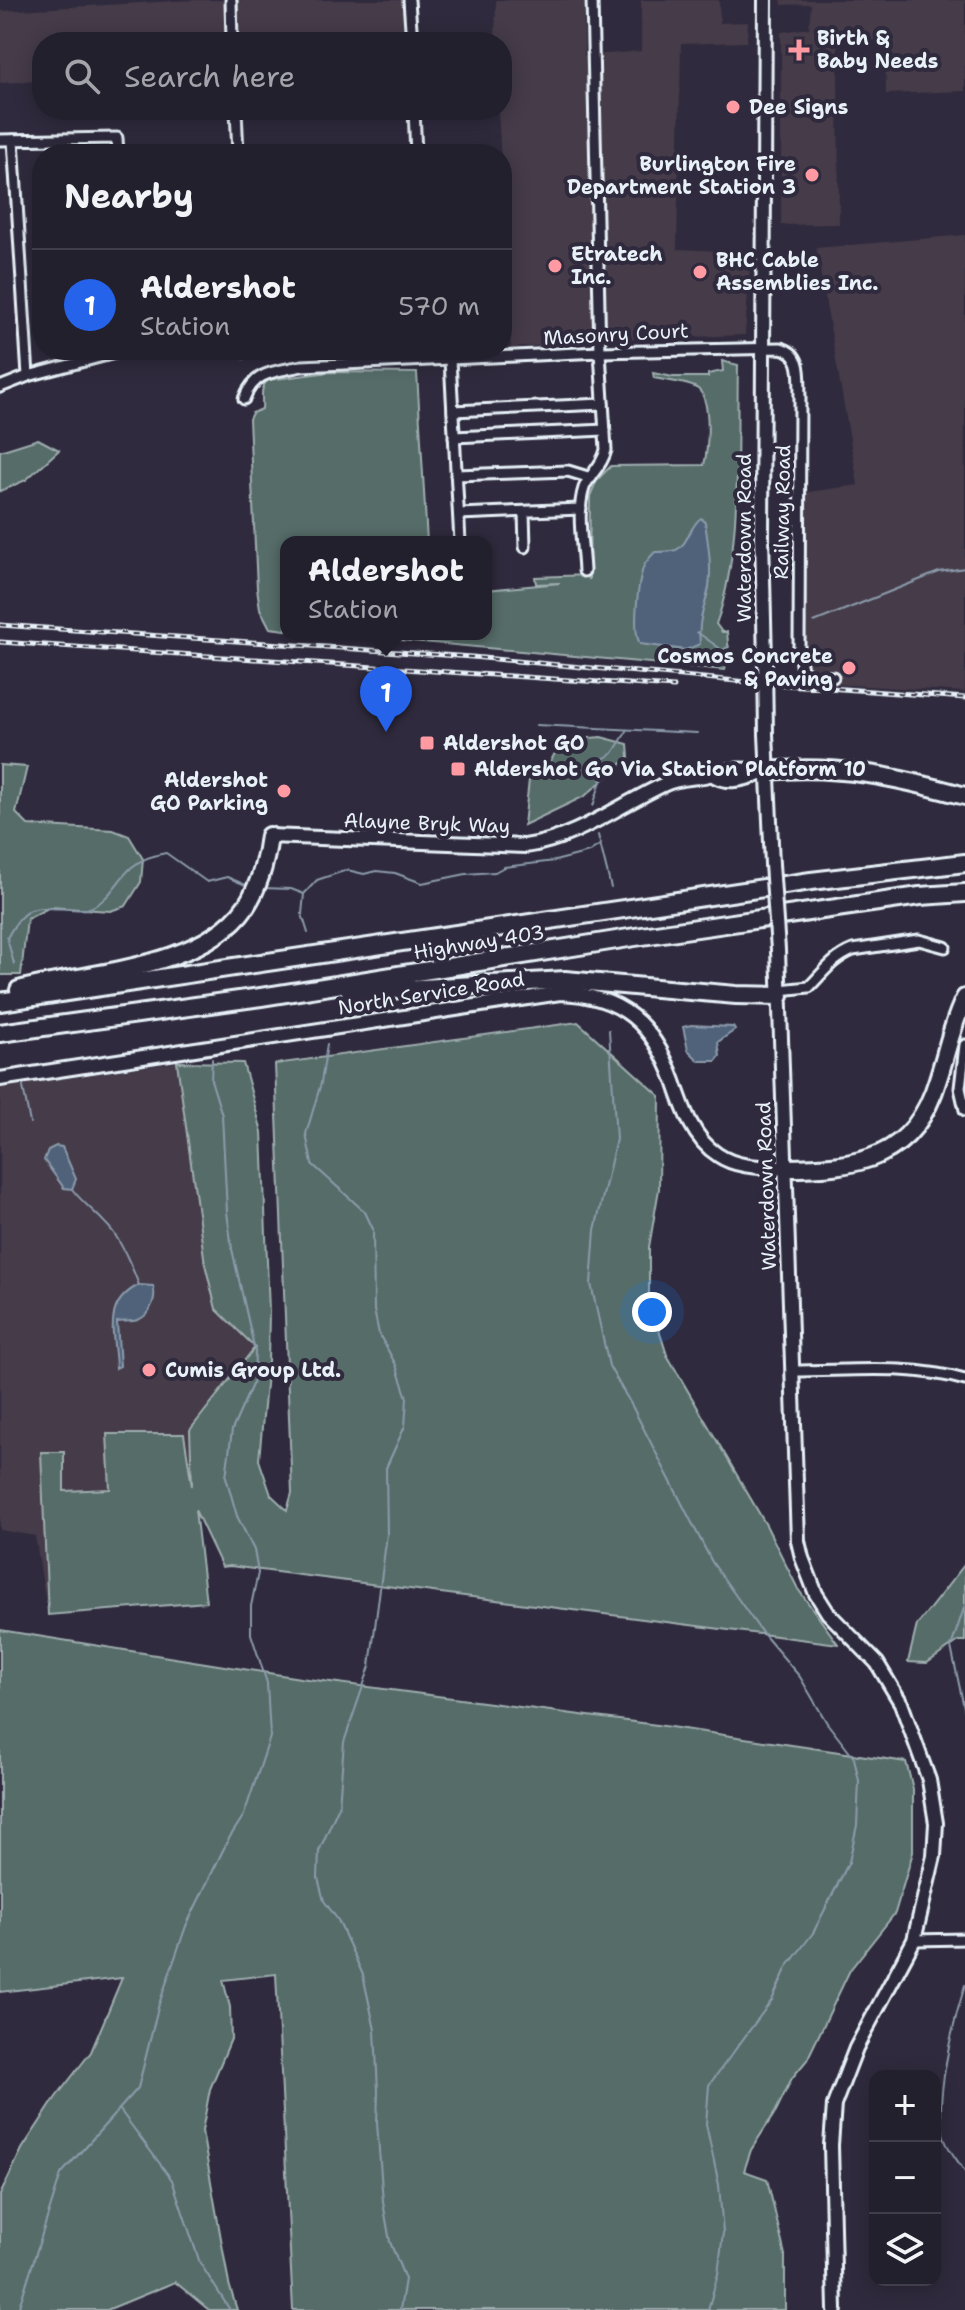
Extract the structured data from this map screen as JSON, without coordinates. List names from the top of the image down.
{
  "streets": {
    "highway": ["Highway 403"],
    "main road": ["Waterdown Road", "Alayne Bryk Way", "North Service Road"],
    "street": ["Masonry Court", "Railway Road"]
  },
  "crossings": [
    ["Masonry Court", "Railway Road"],
    ["Masonry Court", "Waterdown Road"],
    ["Railway Road", "Waterdown Road"],
    ["Waterdown Road", "Alayne Bryk Way"],
    ["Waterdown Road", "North Service Road"]
  ],
  "places": {
    "health": ["Birth & Baby Needs"],
    "other": [
      "Dee Signs",
      "Burlington Fire Department Station 3",
      "Etratech Inc.",
      "BHC Cable Assemblies Inc.",
      "Cosmos Concrete & Paving",
      "Aldershot GO Parking",
      "Cumis Group Ltd."
    ],
    "transit": ["Aldershot GO", "Aldershot Go Via Station Platform 10"]
  },
  "page": {
    "search": "Search here",
    "heading": "Nearby",
    "list": [
      {
        "mark": "1",
        "name": "Aldershot",
        "note": "Station",
        "value": "570 m"
      }
    ],
    "popup": ["Aldershot", "Station"],
    "pins": "1",
    "map_buttons": ["+", "−"]
  }
}
